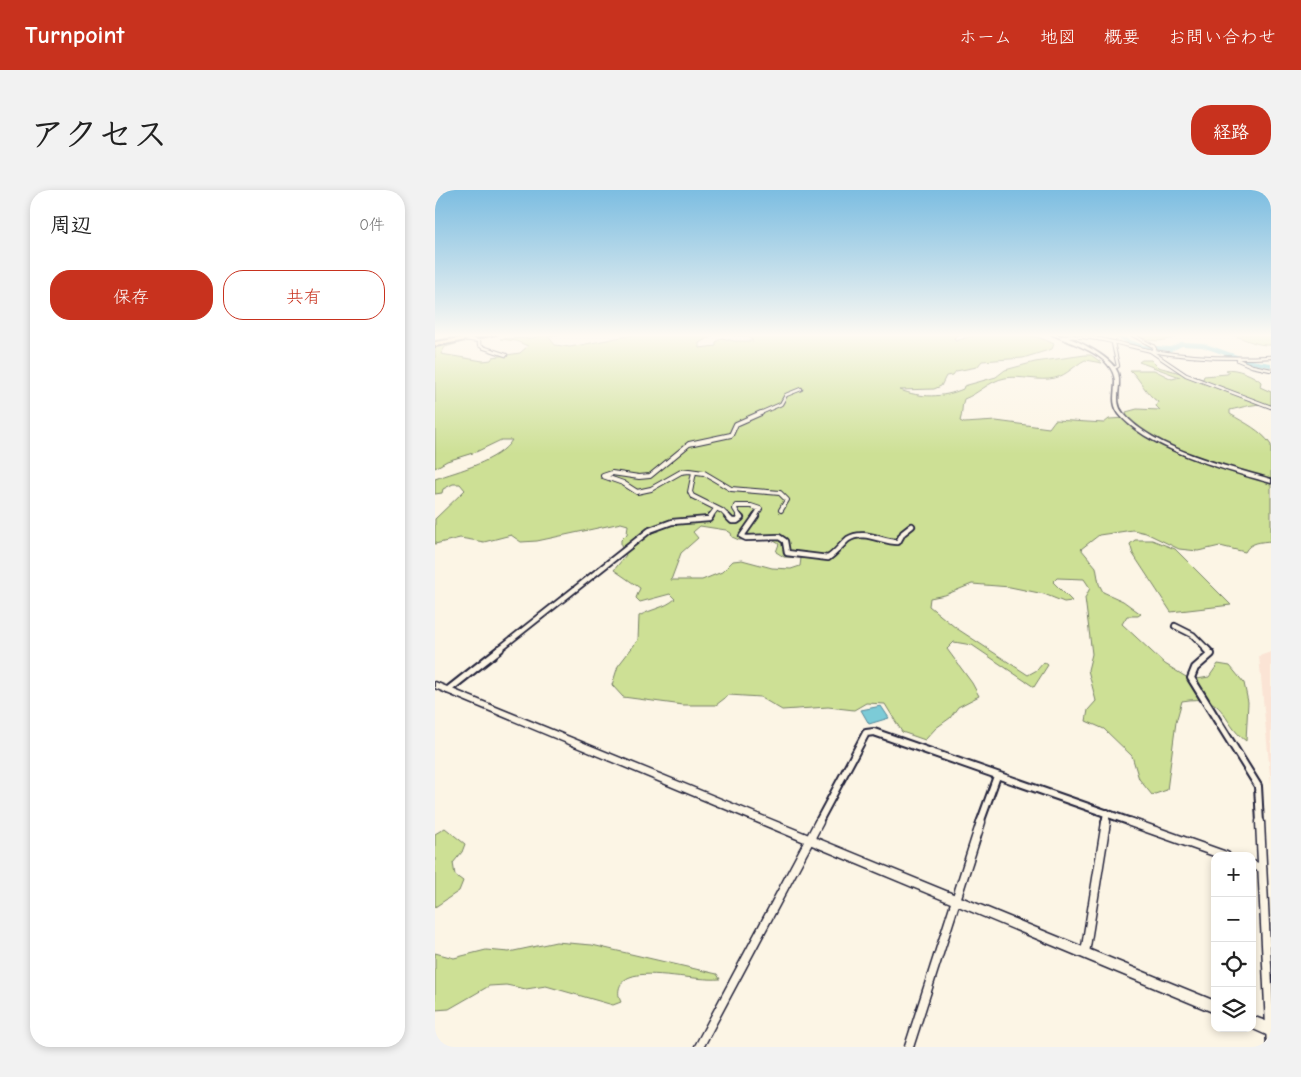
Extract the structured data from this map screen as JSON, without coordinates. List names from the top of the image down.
{
  "page": {
    "header": "Turnpoint",
    "nav": [
      "ホーム",
      "地図",
      "概要",
      "お問い合わせ"
    ],
    "title": "アクセス",
    "buttons": [
      "経路",
      ["保存", "共有"]
    ],
    "heading": ["周辺", "0件"],
    "map_buttons": ["+", "−"]
  }
}
